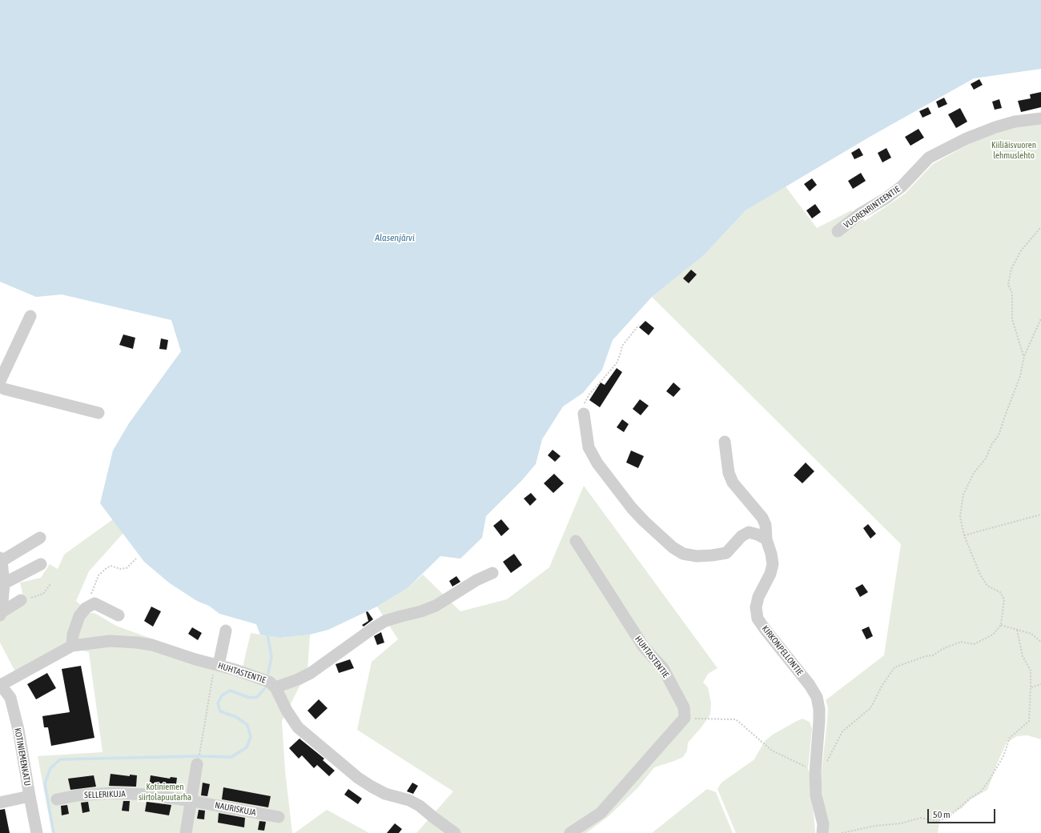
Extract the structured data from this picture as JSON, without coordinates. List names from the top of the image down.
{
  "streets": {
    "street": [
      "VUORENRINTEENTIE",
      "KIRKONPELLONTIE",
      "HUHTASTENTIE",
      "KOTINIEMENKATU",
      "SELLERIKUJA",
      "NAURISKUJA"
    ]
  },
  "crossings": [
    ["HUHTASTENTIE", "KOTINIEMENKATU"],
    ["SELLERIKUJA", "NAURISKUJA"]
  ],
  "water": ["Alasenjärvi"],
  "parks": ["Kiiliäisvuoren lehmuslehto", "Kotiniemen siirtolapuutarha"],
  "scale_bar": "50 m"
}
